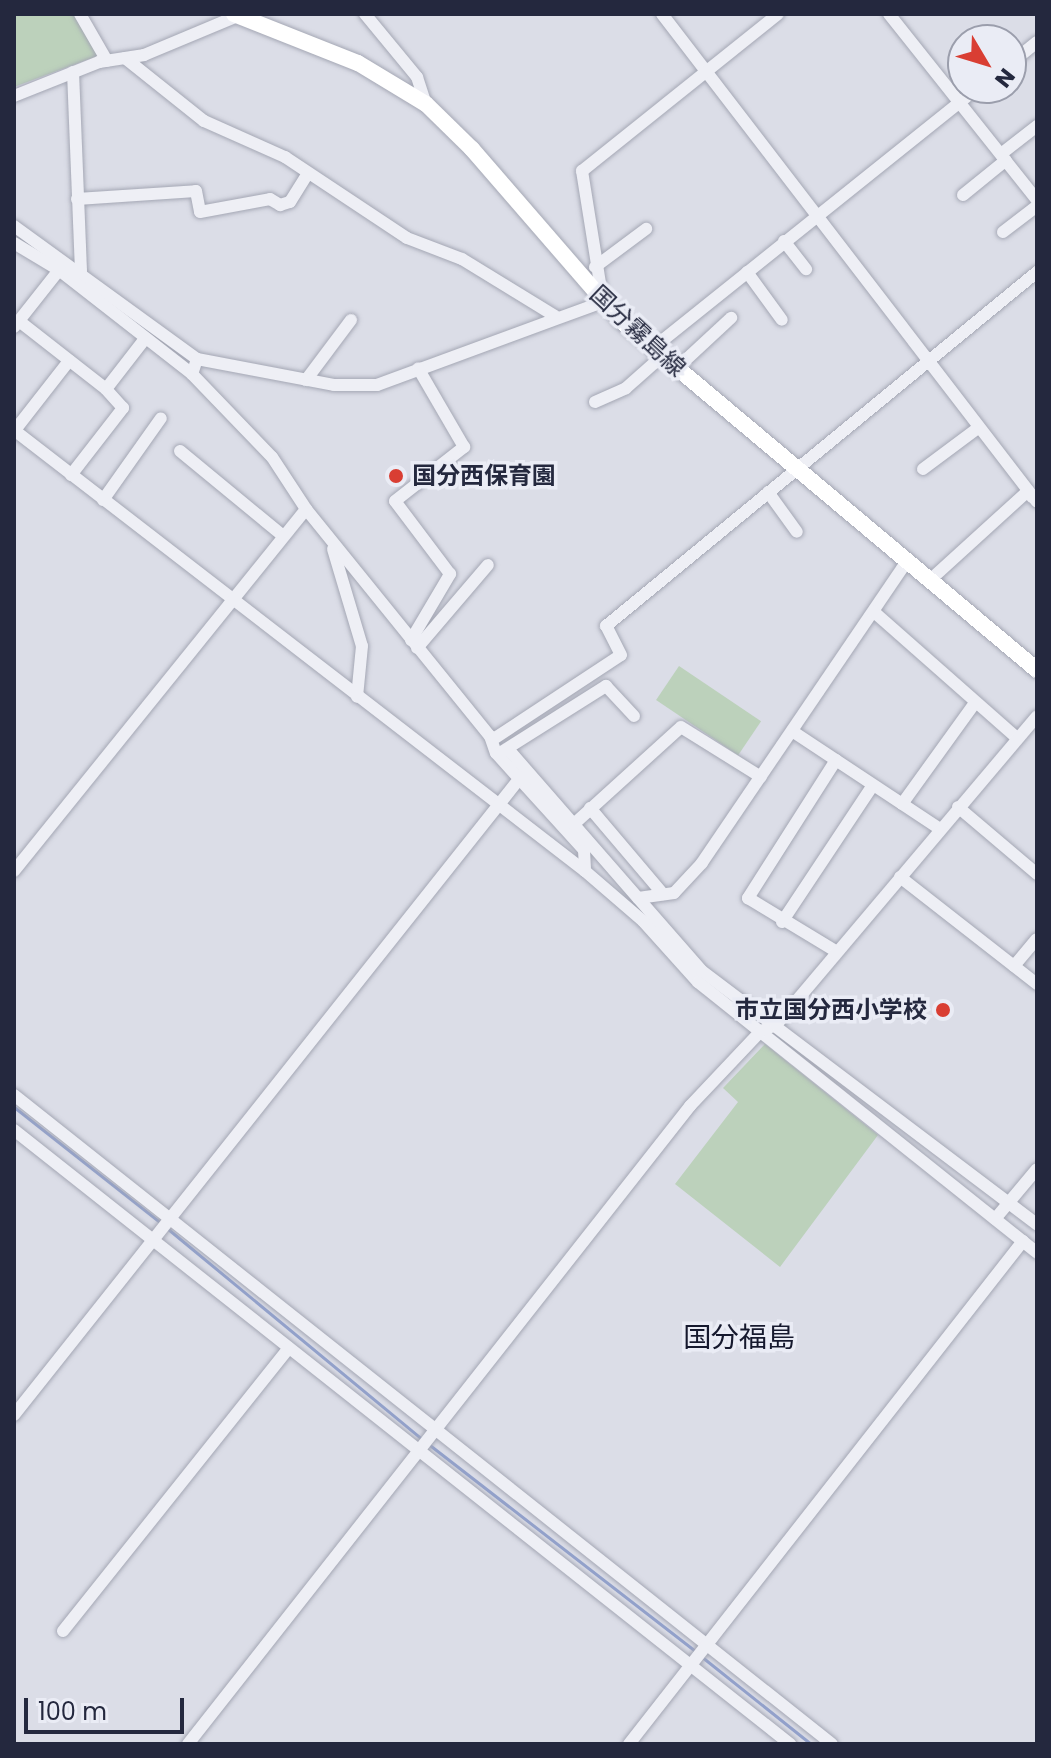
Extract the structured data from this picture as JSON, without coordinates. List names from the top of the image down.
{
  "streets": {
    "main road": ["国分霧島線"]
  },
  "districts": ["国分福島"],
  "places": ["国分西保育園", "市立国分西小学校"],
  "scale_bar": "100 m",
  "north": "bottom right"
}
